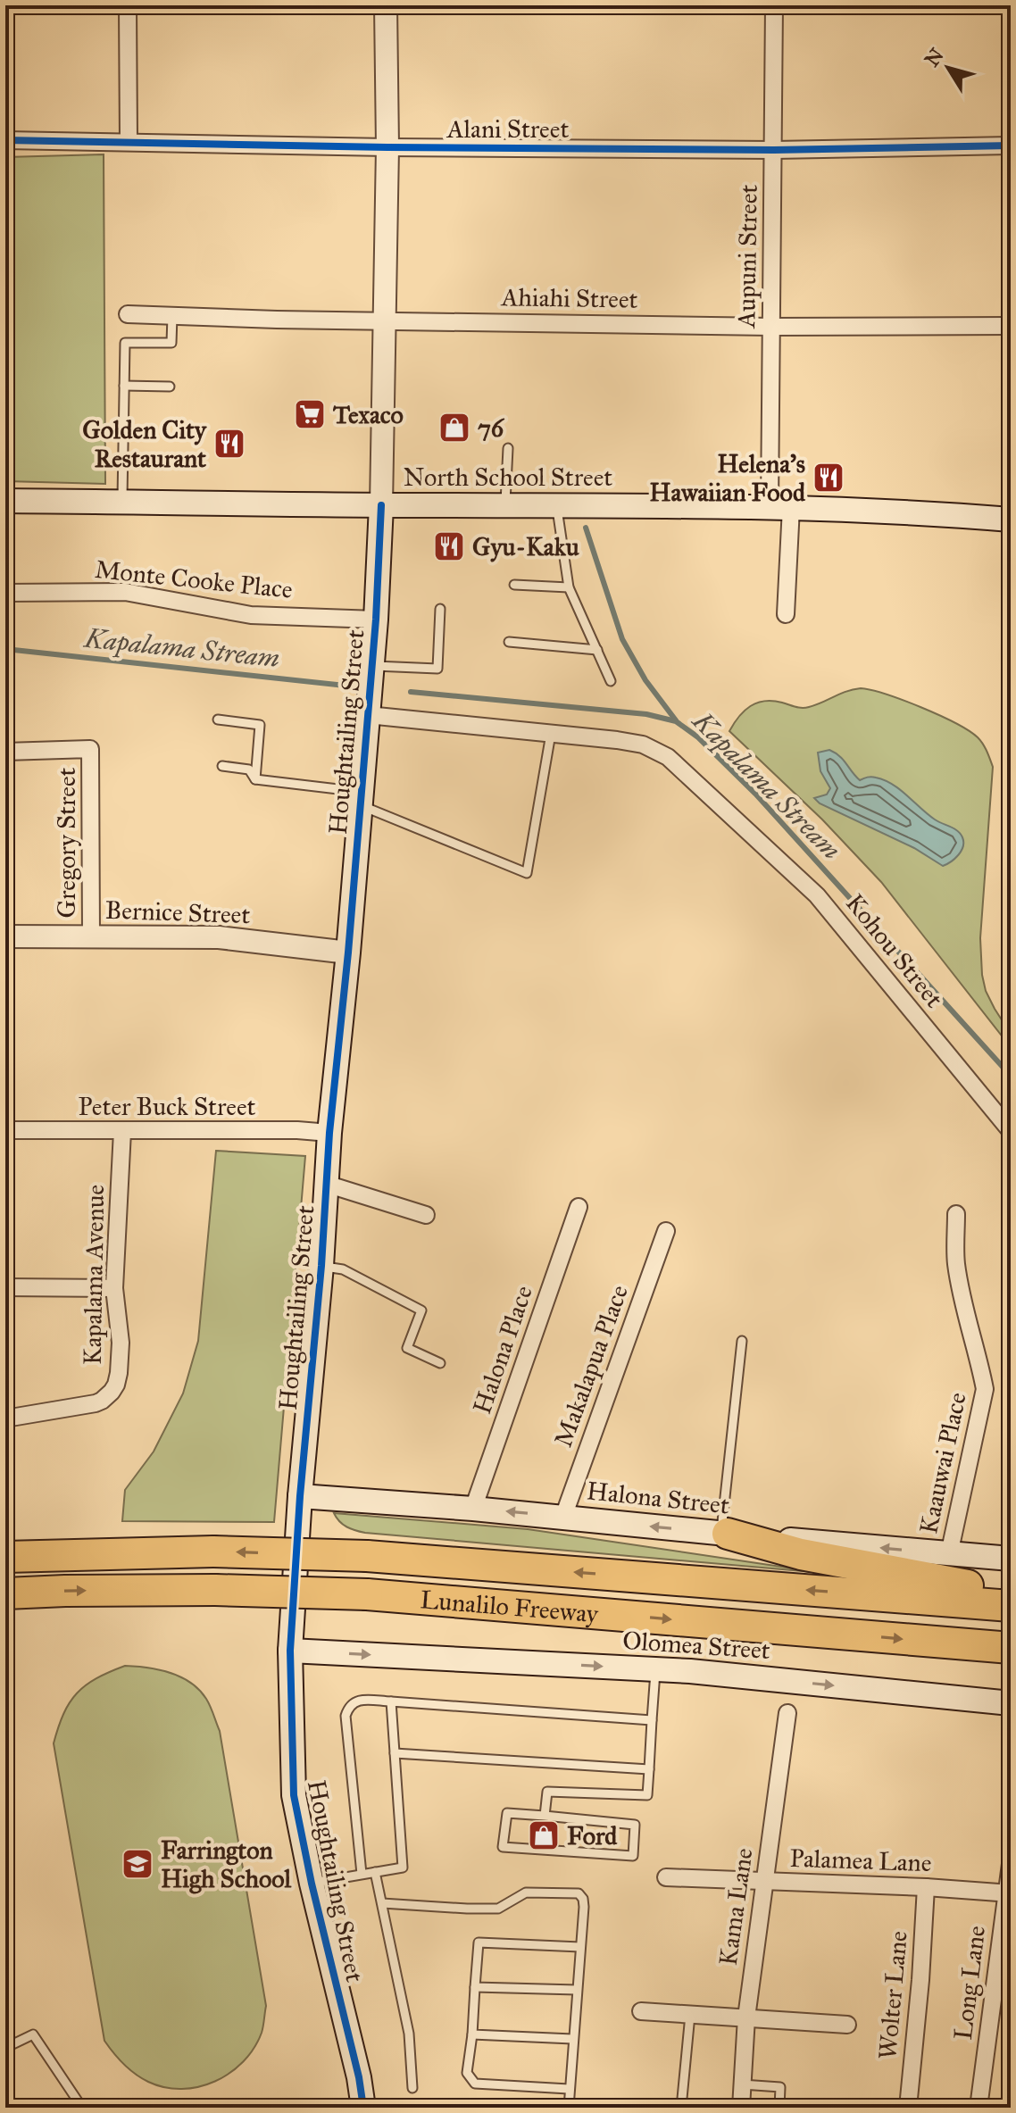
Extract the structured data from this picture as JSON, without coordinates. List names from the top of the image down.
{
  "streets": {
    "highway": ["Lunalilo Freeway"],
    "main road": [
      "North School Street",
      "Houghtailing Street",
      "Halona Street",
      "Olomea Street"
    ],
    "street": [
      "Alani Street",
      "Aupuni Street",
      "Ahiahi Street",
      "Monte Cooke Place",
      "Gregory Street",
      "Bernice Street",
      "Kohou Street",
      "Peter Buck Street",
      "Kapalama Avenue",
      "Halona Place",
      "Makalapua Place",
      "Kaauwai Place",
      "Palamea Lane",
      "Kama Lane",
      "Long Lane",
      "Wolter Lane"
    ]
  },
  "crossings": [
    ["Alani Street", "Aupuni Street"],
    ["Alani Street", "Houghtailing Street"],
    ["Aupuni Street", "Ahiahi Street"],
    ["Aupuni Street", "North School Street"],
    ["Ahiahi Street", "Houghtailing Street"],
    ["North School Street", "Houghtailing Street"],
    ["Monte Cooke Place", "Houghtailing Street"],
    ["Houghtailing Street", "Bernice Street"],
    ["Houghtailing Street", "Kohou Street"],
    ["Houghtailing Street", "Peter Buck Street"],
    ["Houghtailing Street", "Halona Street"],
    ["Houghtailing Street", "Olomea Street"],
    ["Gregory Street", "Bernice Street"],
    ["Peter Buck Street", "Kapalama Avenue"],
    ["Halona Place", "Halona Street"],
    ["Makalapua Place", "Halona Street"],
    ["Kaauwai Place", "Halona Street"],
    ["Palamea Lane", "Kama Lane"],
    ["Palamea Lane", "Long Lane"],
    ["Palamea Lane", "Wolter Lane"]
  ],
  "one_way": ["Halona Street", "Olomea Street"],
  "water": ["Kapalama Stream"],
  "places": {
    "supermarket": ["Texaco"],
    "shop": ["76", "Ford"],
    "restaurant": ["Golden City Restaurant", "Helena's Hawaiian Food", "Gyu-Kaku"],
    "school or university": ["Farrington High School"]
  },
  "north": "top left"
}
